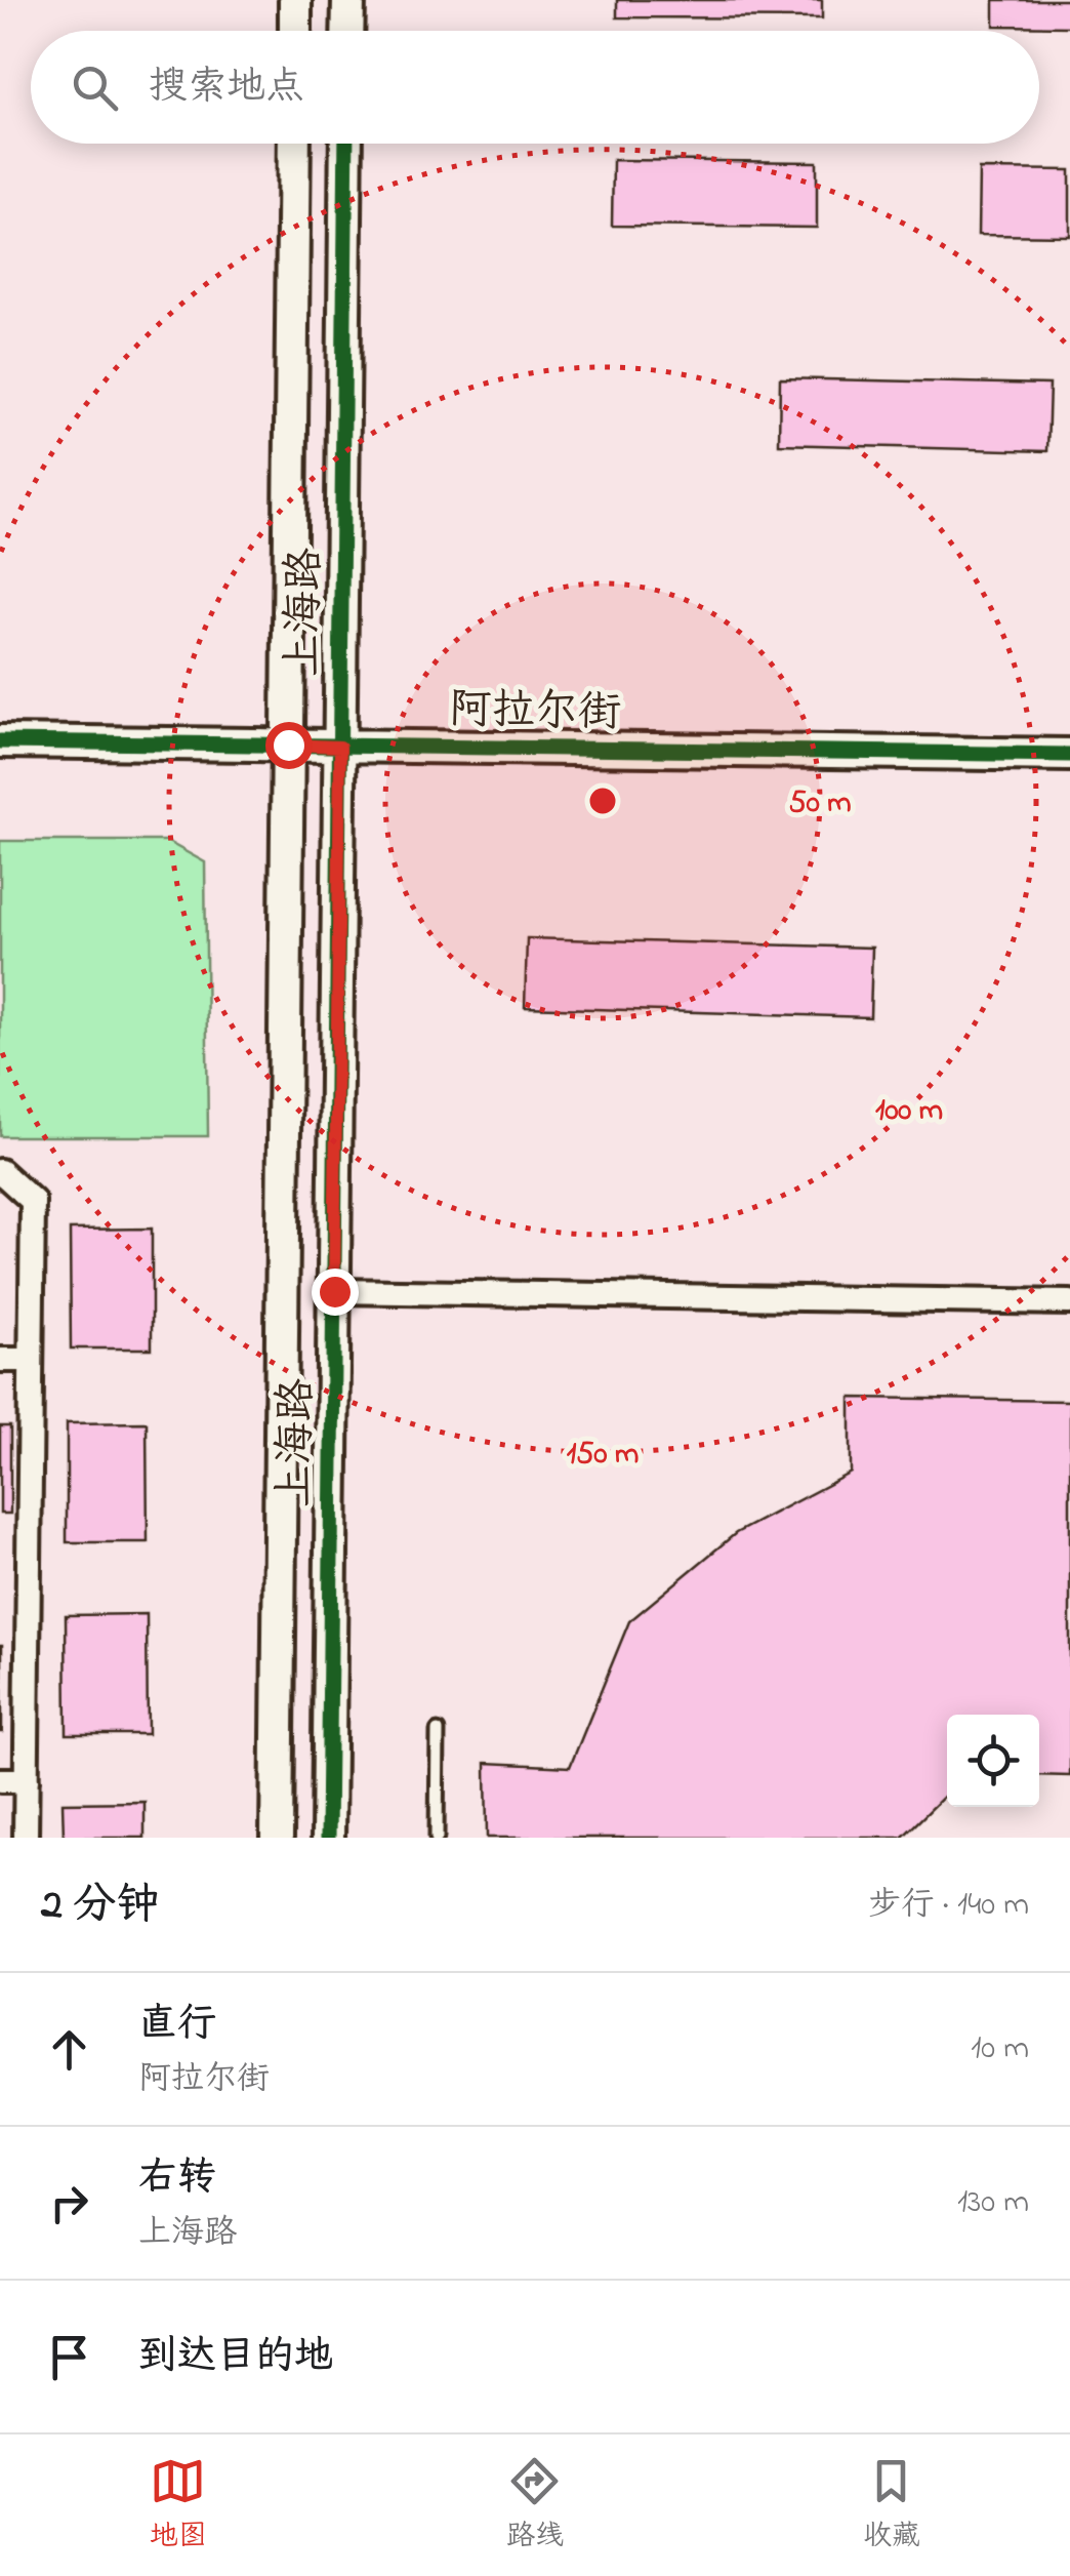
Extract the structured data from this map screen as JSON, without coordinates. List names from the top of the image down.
{
  "streets": {
    "street": ["上海路", "阿拉尔街"]
  },
  "crossings": [
    ["上海路", "阿拉尔街"]
  ],
  "page": {
    "search": "搜索地点",
    "heading": ["2 分钟", "步行 · 140 m"],
    "list": [
      ["直行", "阿拉尔街", "10 m"],
      ["右转", "上海路", "130 m"],
      "到达目的地"
    ],
    "nav": ["地图", "路线", "收藏"]
  },
  "rings": ["50 m", "100 m", "150 m"]
}
